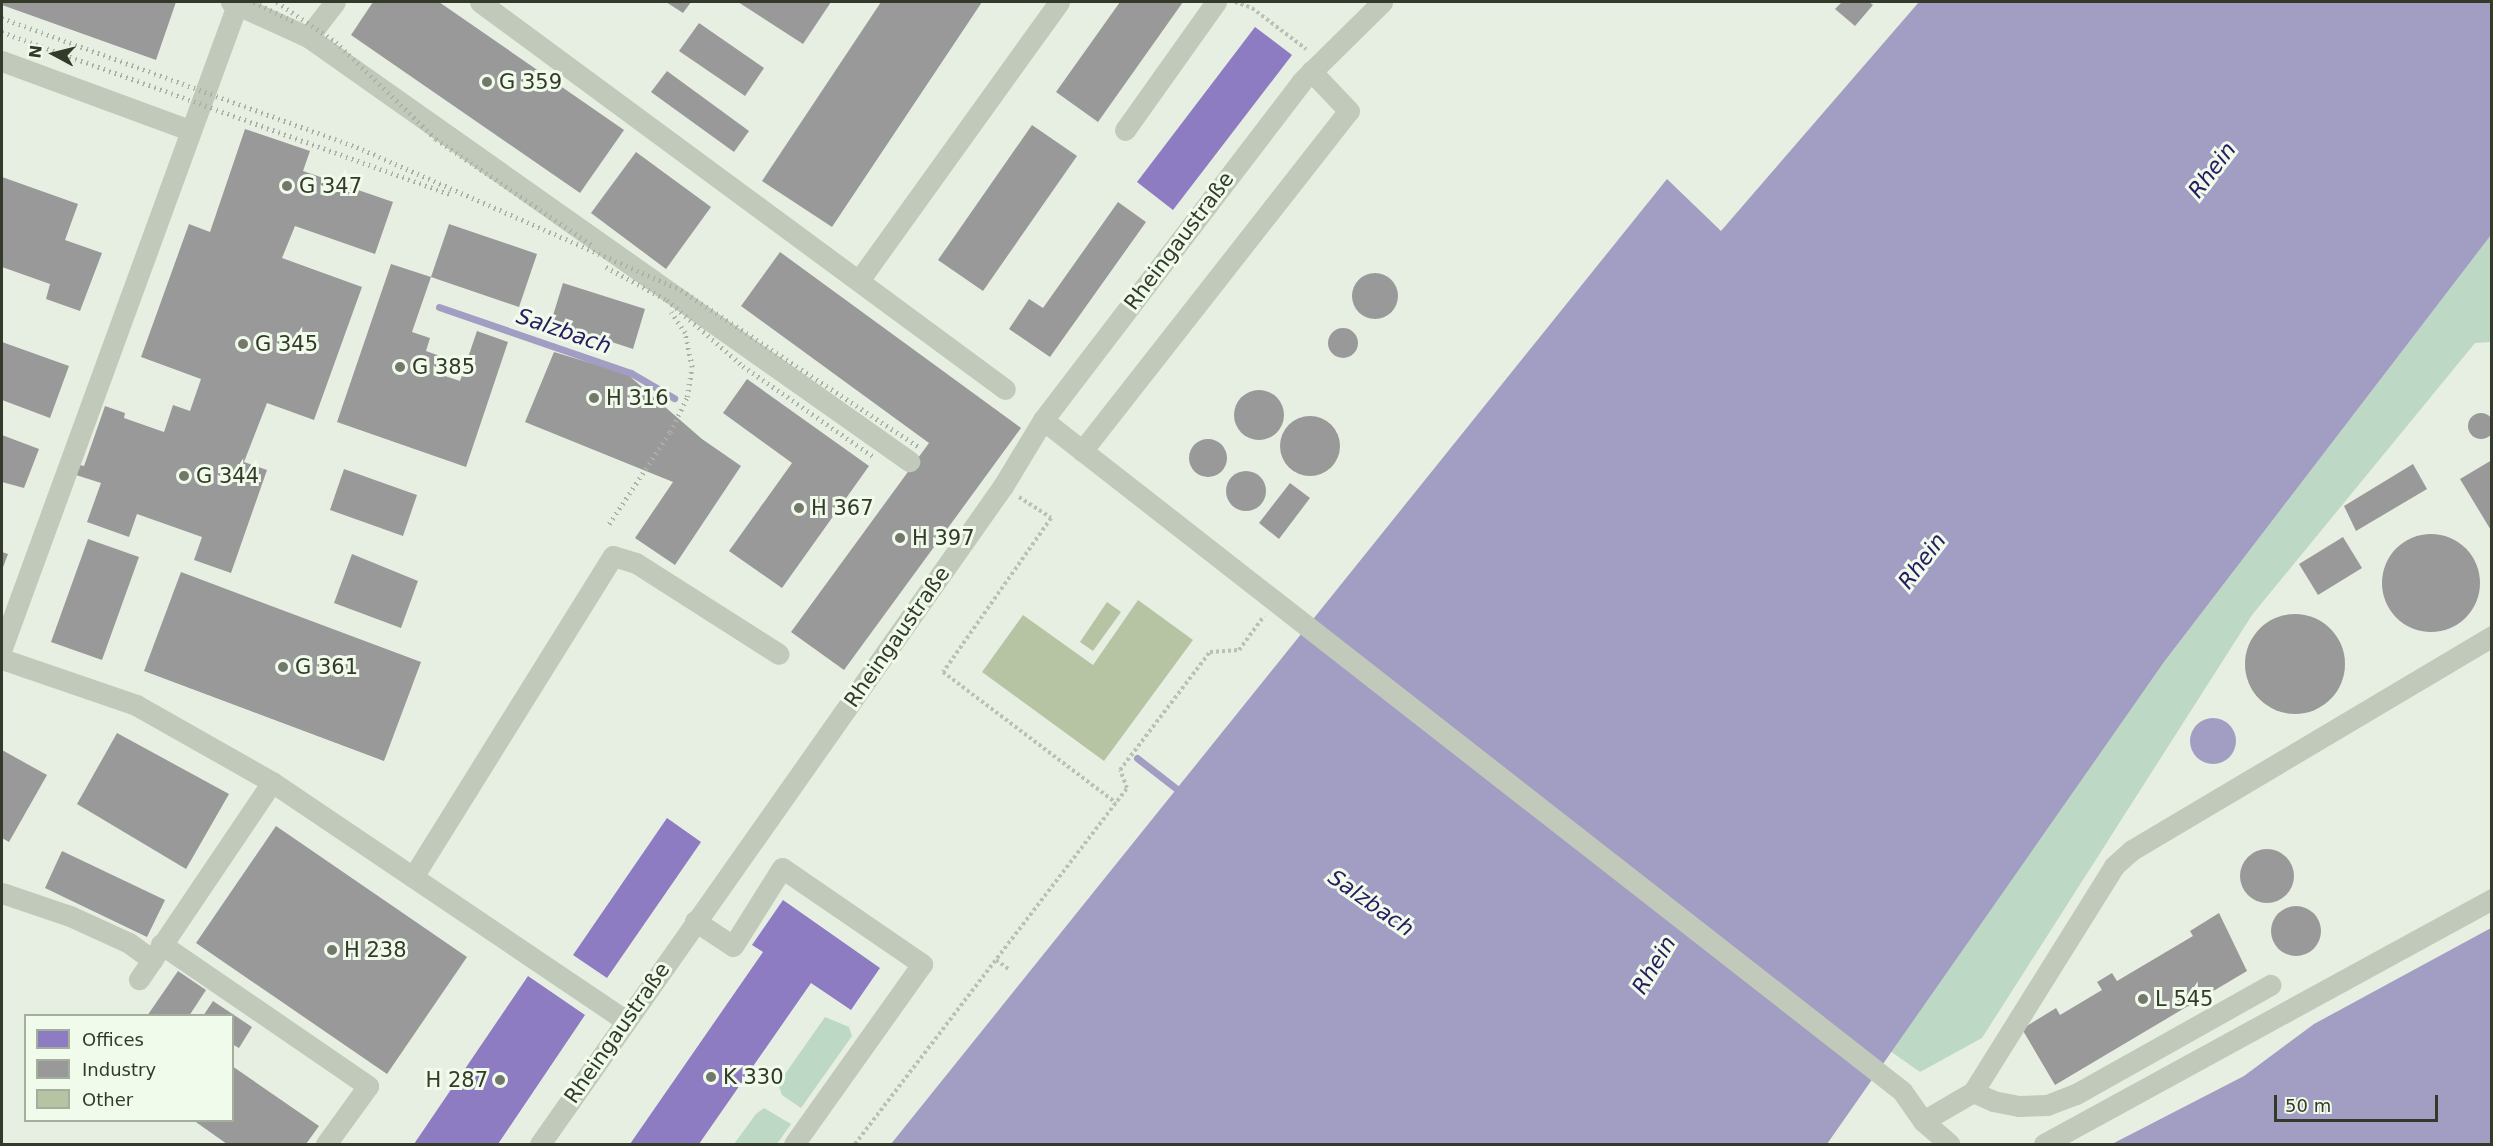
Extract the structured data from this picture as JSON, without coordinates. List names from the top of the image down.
{
  "streets": {
    "street": ["Rheingaustraße"]
  },
  "water": ["Rhein", "Salzbach"],
  "places": [
    "G 359",
    "G 347",
    "G 345",
    "G 385",
    "H 316",
    "G 344",
    "H 367",
    "H 397",
    "G 361",
    "H 238",
    "L 545",
    "K 330",
    "H 287"
  ],
  "legend": ["Offices", "Industry", "Other"],
  "scale_bar": "50 m",
  "north": "left"
}
